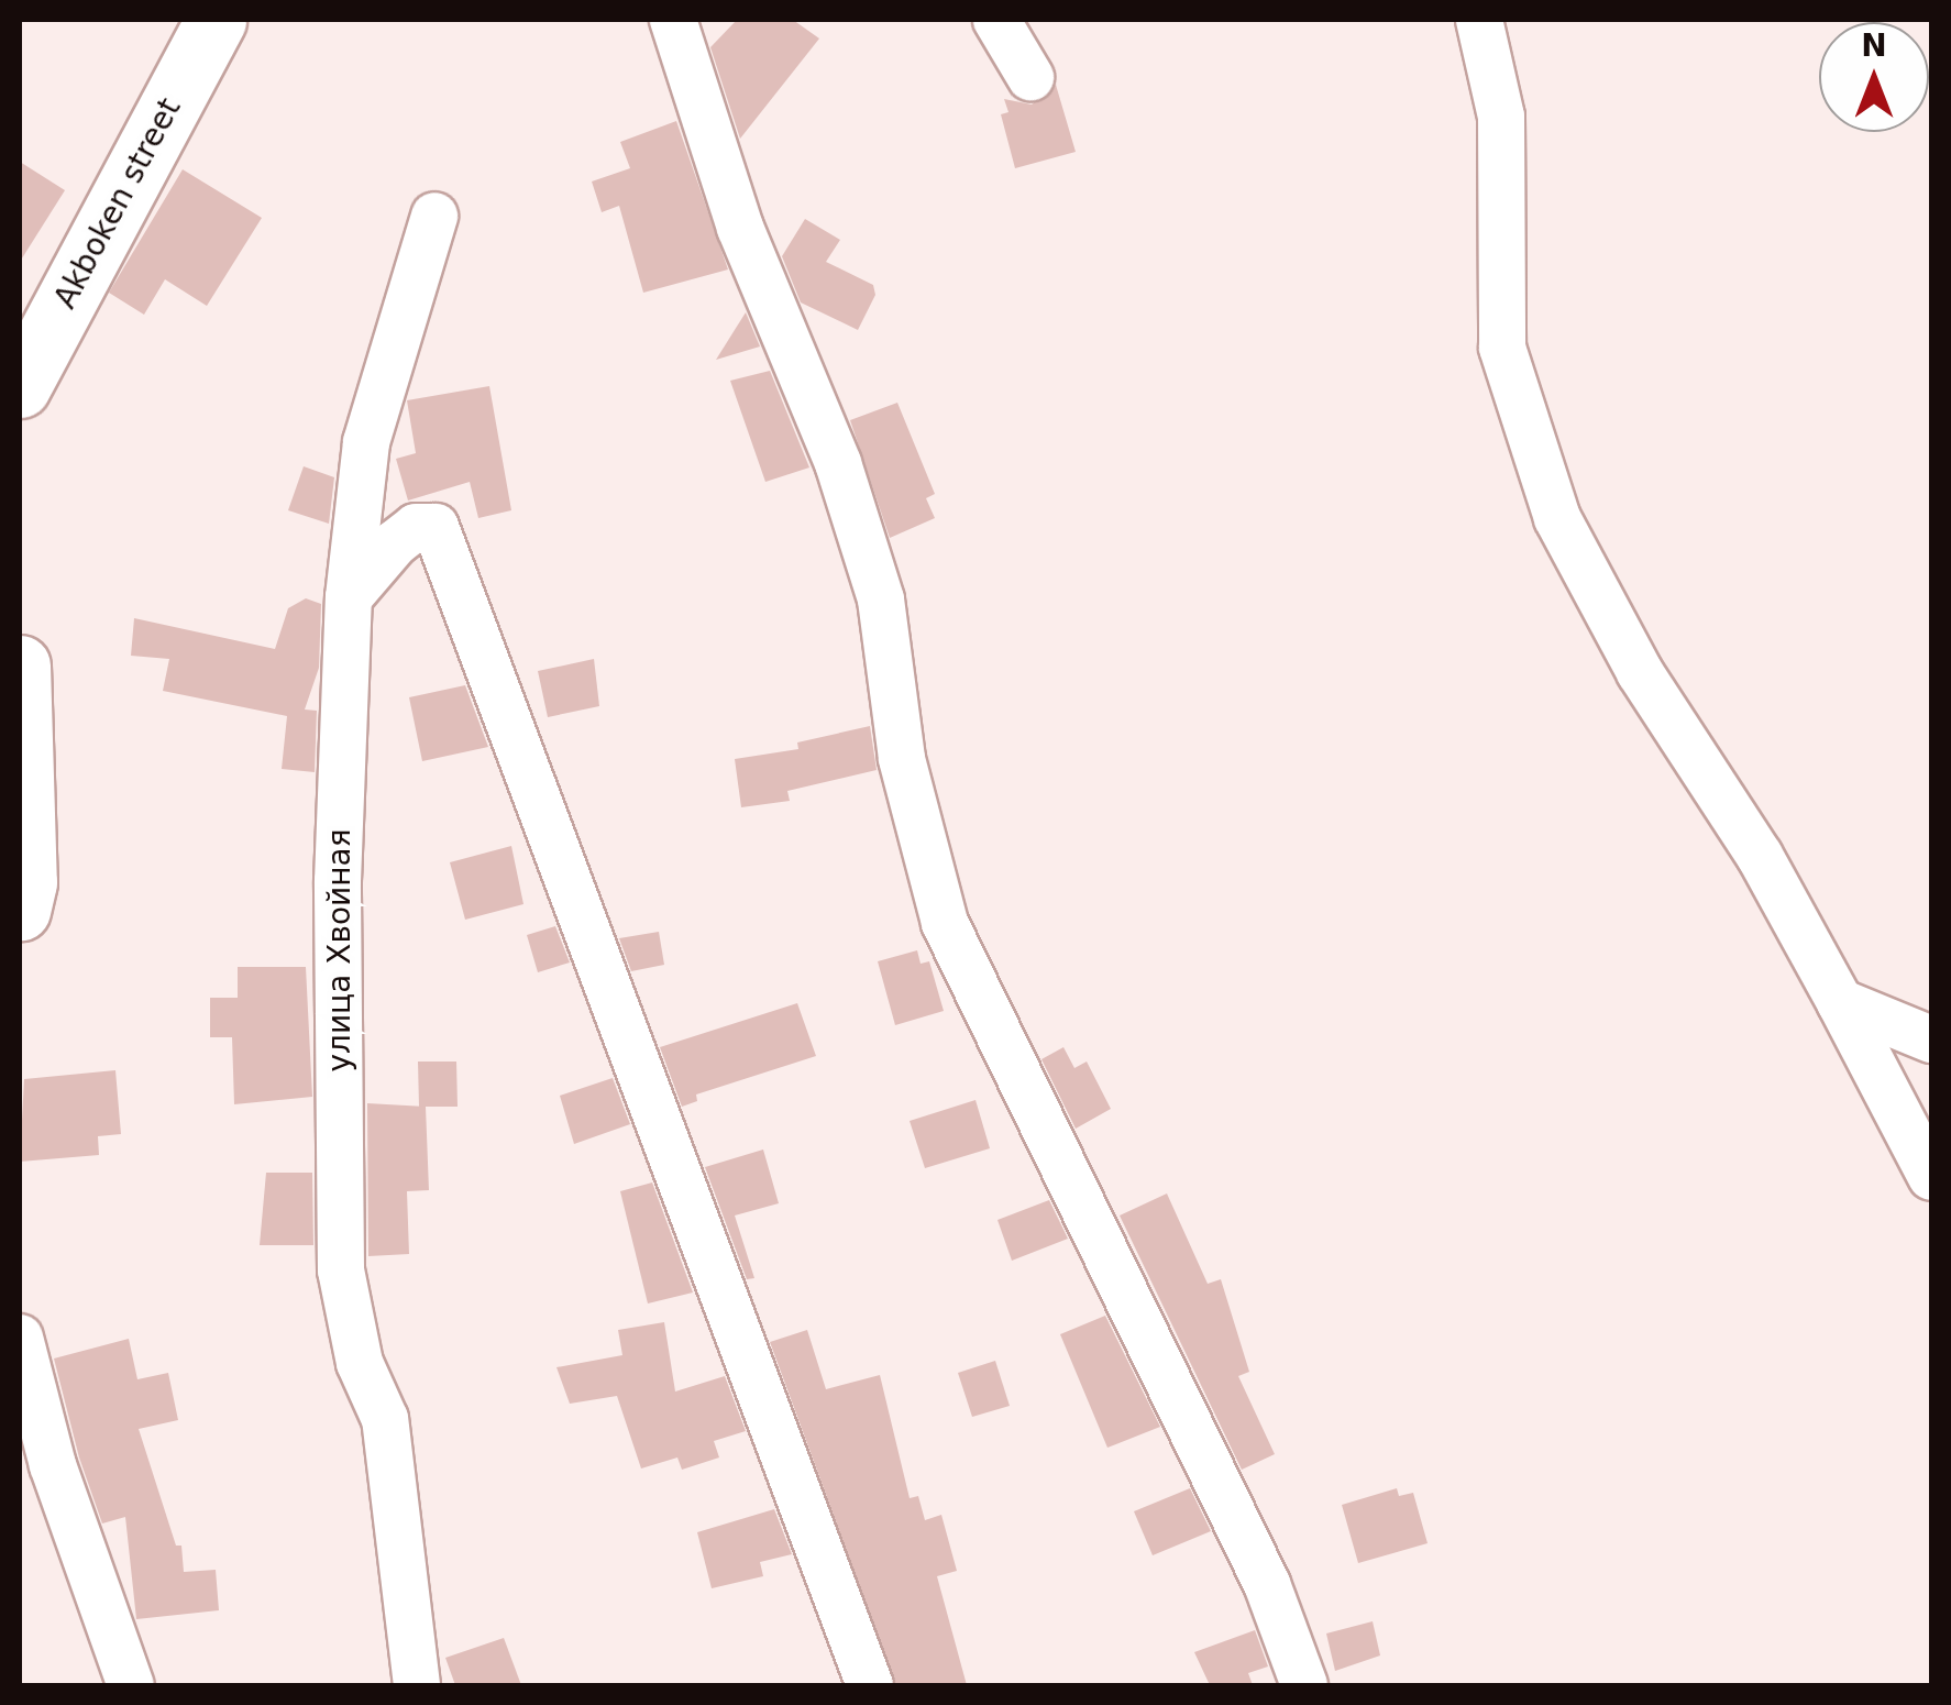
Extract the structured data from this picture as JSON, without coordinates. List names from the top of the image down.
{
  "streets": {
    "street": ["Akboken street", "улица Хвойная"]
  },
  "north": "top"
}
